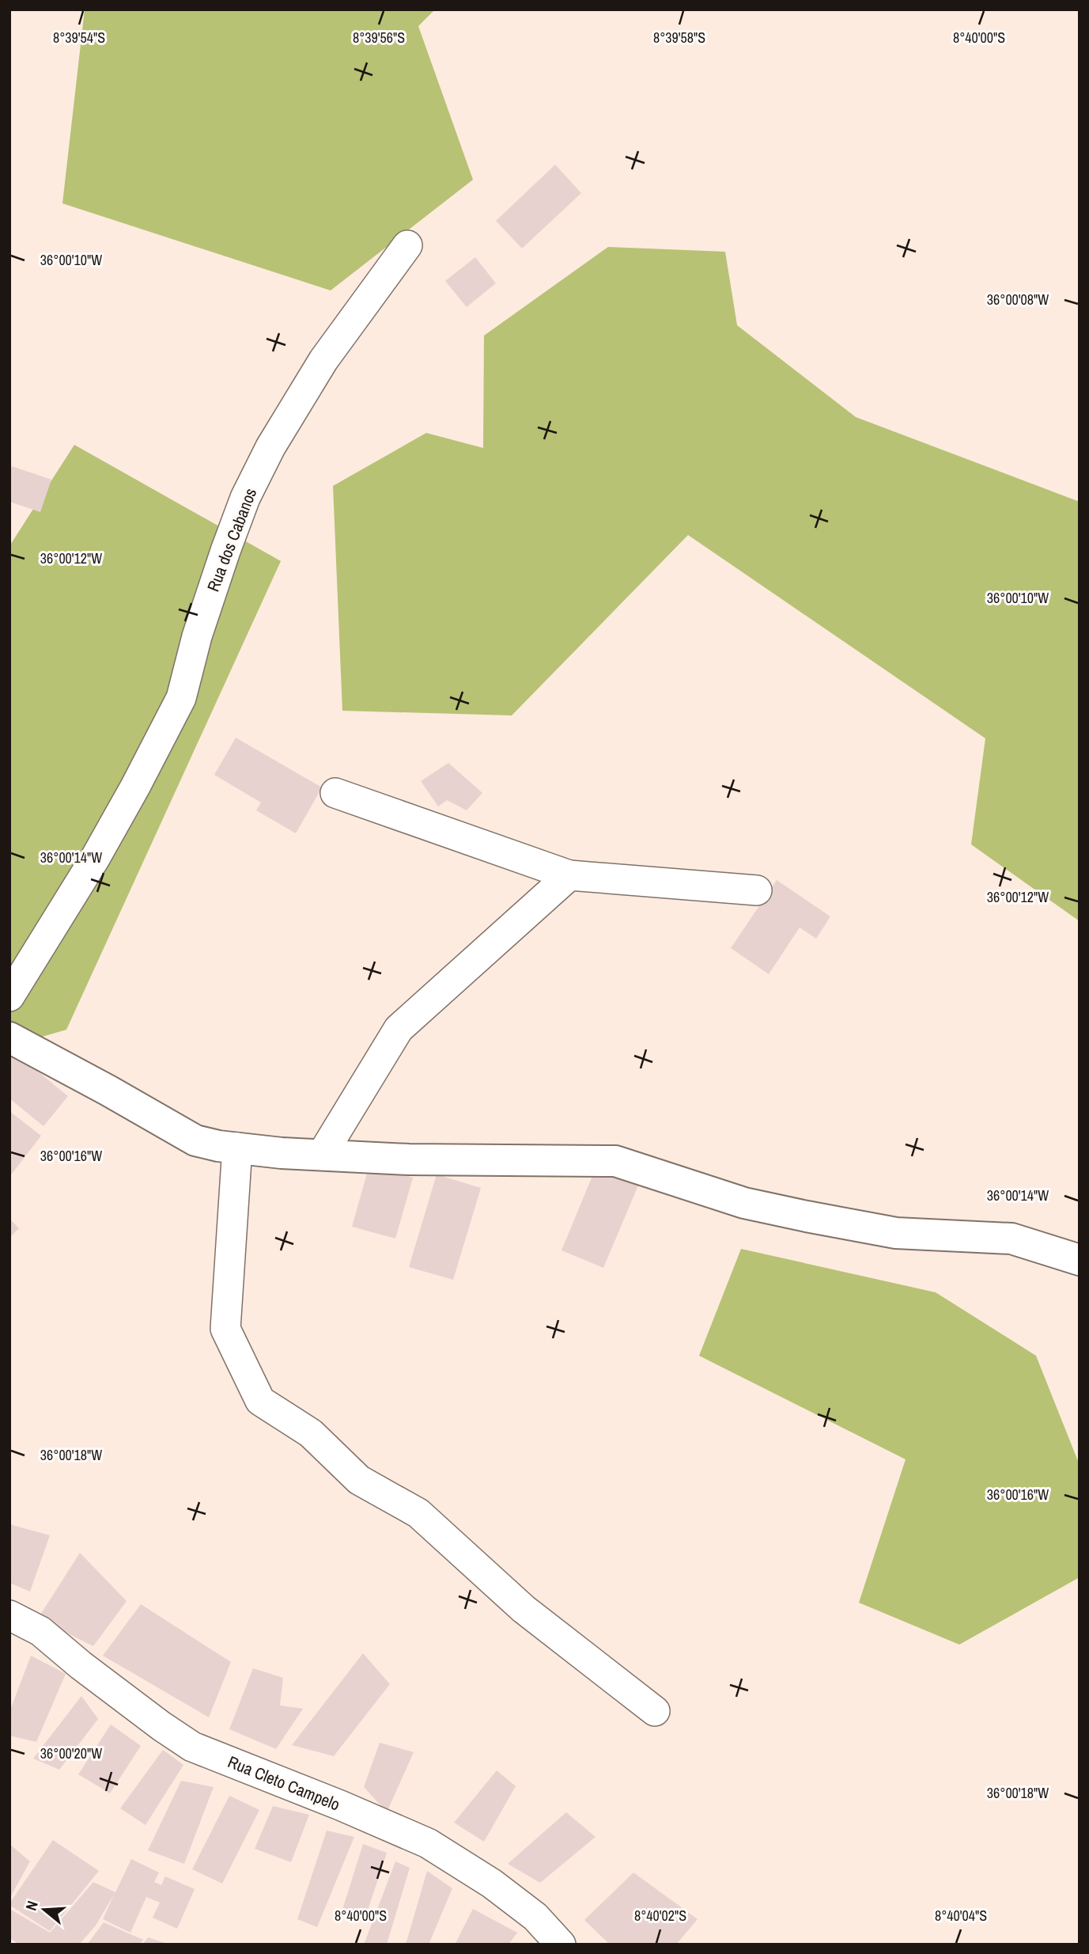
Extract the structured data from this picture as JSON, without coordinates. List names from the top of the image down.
{
  "streets": {
    "street": ["Rua dos Cabanos", "Rua Cleto Campelo"]
  },
  "north": "left",
  "coordinates": [
    "8°39'54\"S",
    "8°39'56\"S",
    "8°39'58\"S",
    "8°40'00\"S",
    "36°00'10\"W",
    "36°00'08\"W",
    "36°00'12\"W",
    "36°00'14\"W",
    "36°00'16\"W",
    "36°00'18\"W",
    "36°00'20\"W",
    "8°40'02\"S",
    "8°40'04\"S"
  ]
}
